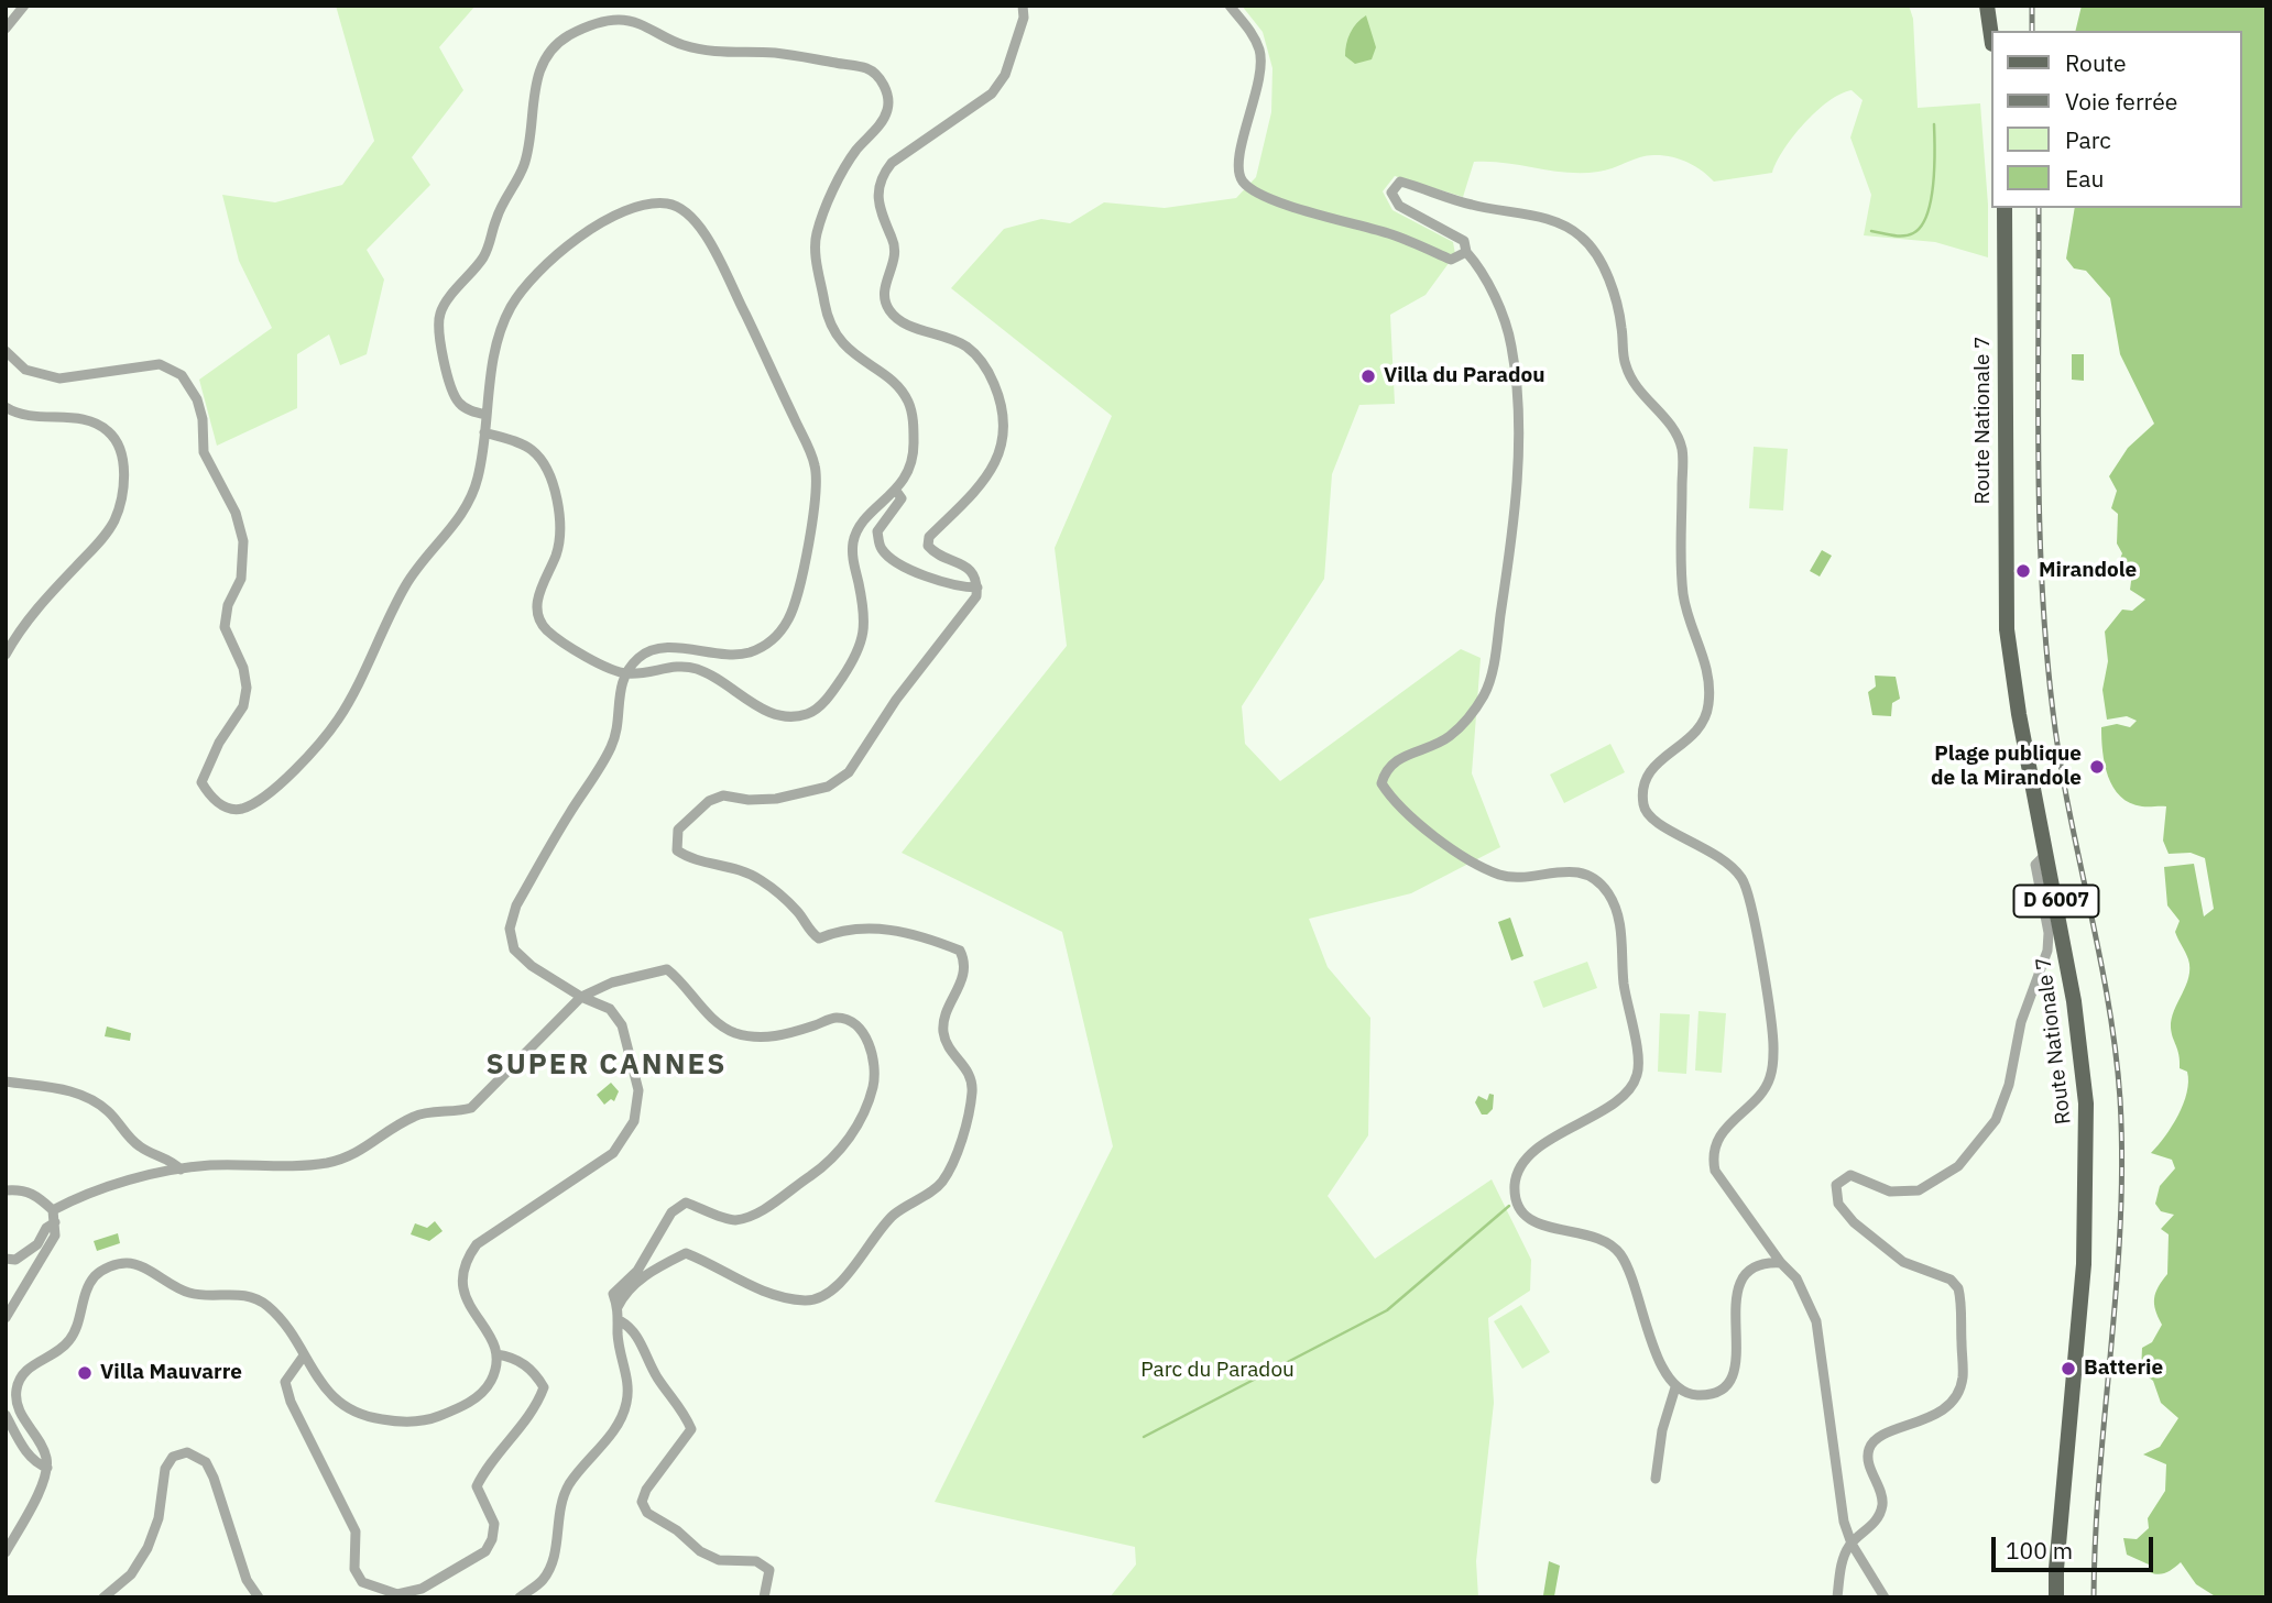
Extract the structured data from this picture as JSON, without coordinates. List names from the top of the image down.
{
  "streets": {
    "main road": ["Route Nationale 7", "D 6007"]
  },
  "districts": ["SUPER CANNES"],
  "parks": ["Parc du Paradou"],
  "places": [
    "Villa du Paradou",
    "Mirandole",
    "Plage publique de la Mirandole",
    "Batterie",
    "Villa Mauvarre"
  ],
  "legend": [
    "Route",
    "Voie ferrée",
    "Parc",
    "Eau"
  ],
  "scale_bar": "100 m"
}
